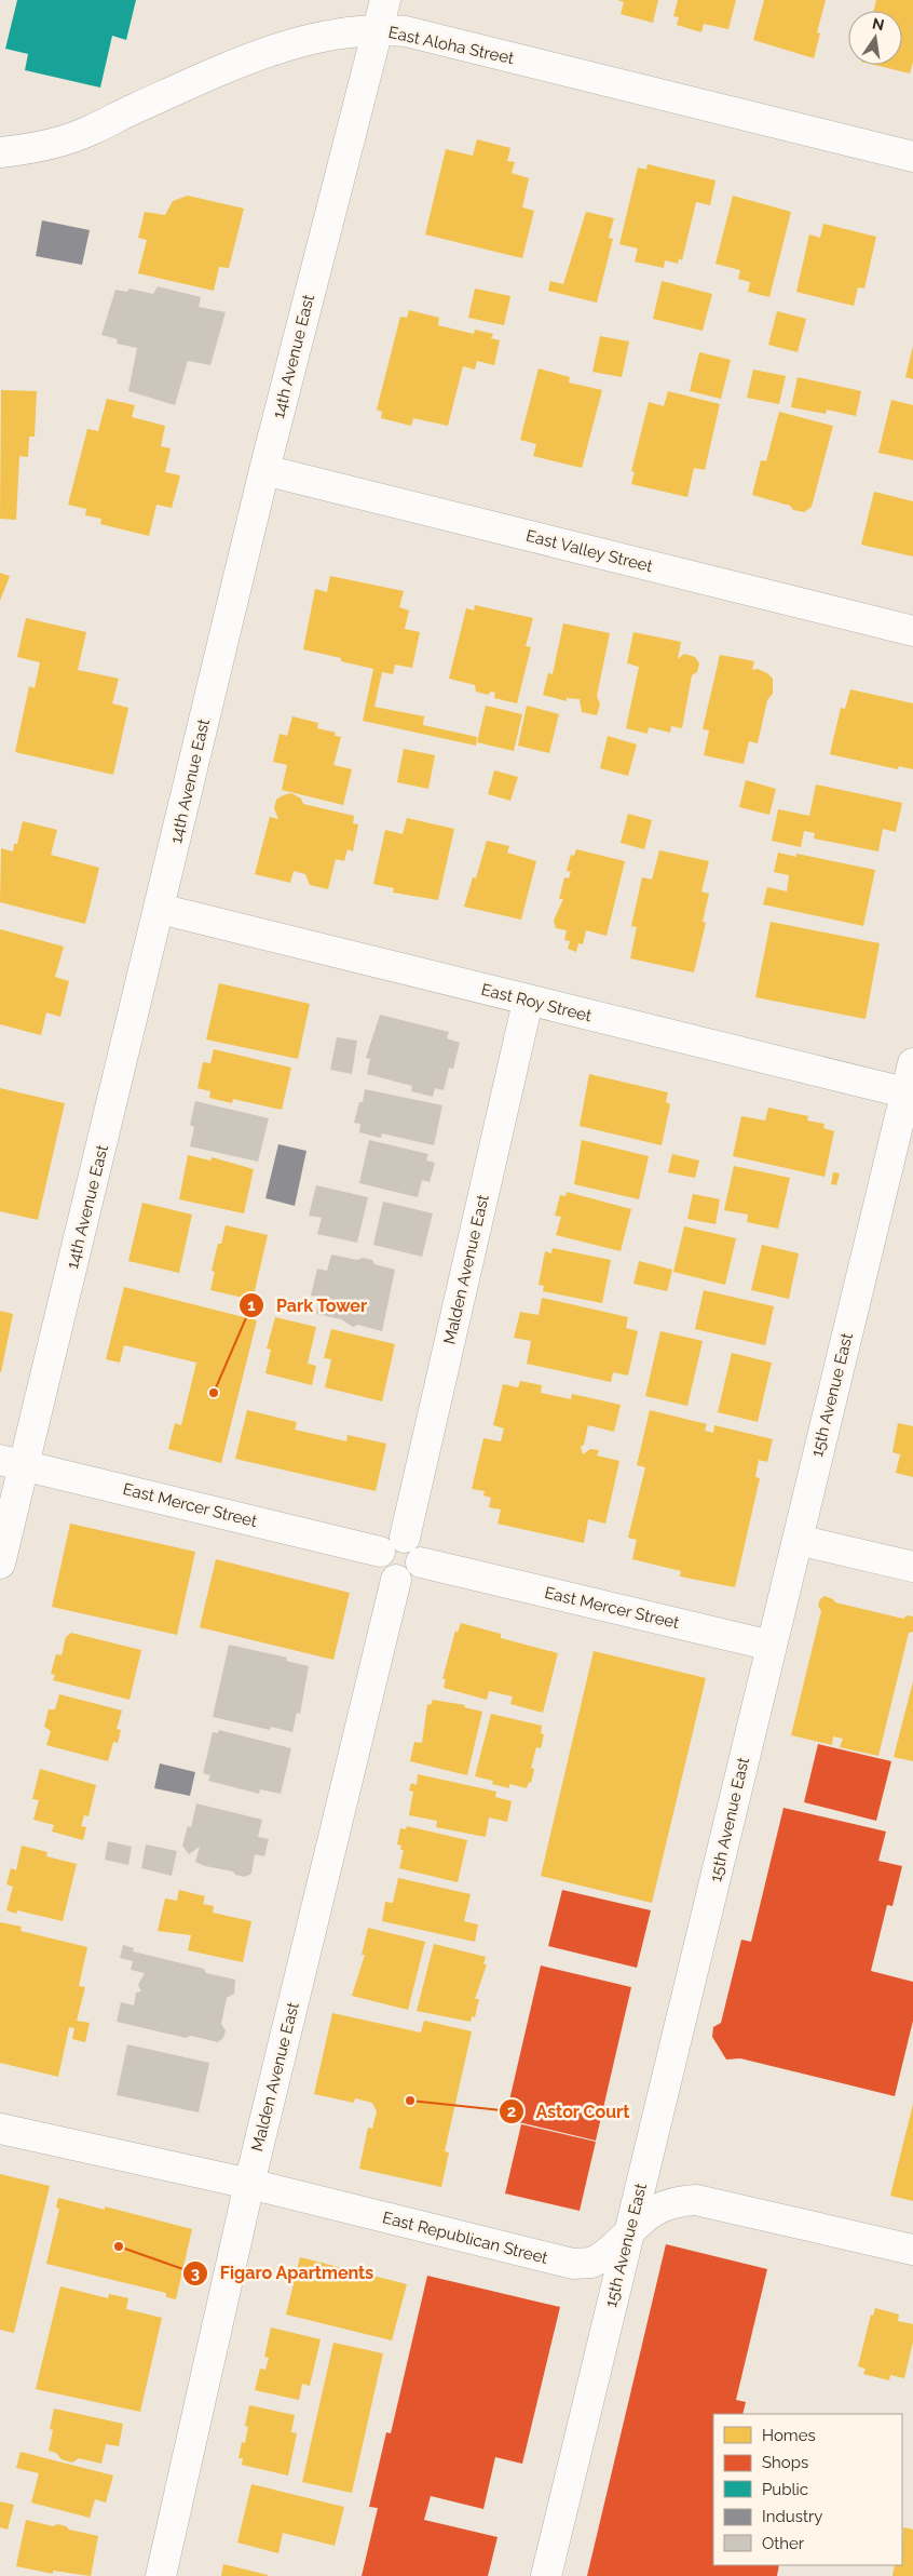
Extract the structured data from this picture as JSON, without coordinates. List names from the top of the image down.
{
  "streets": {
    "street": [
      "East Aloha Street",
      "14th Avenue East",
      "East Valley Street",
      "East Roy Street",
      "Malden Avenue East",
      "15th Avenue East",
      "East Mercer Street",
      "East Republican Street"
    ]
  },
  "crossings": [
    ["East Aloha Street", "14th Avenue East"],
    ["14th Avenue East", "East Valley Street"],
    ["14th Avenue East", "East Roy Street"],
    ["14th Avenue East", "East Mercer Street"],
    ["East Roy Street", "Malden Avenue East"],
    ["East Roy Street", "15th Avenue East"],
    ["Malden Avenue East", "East Mercer Street"],
    ["Malden Avenue East", "East Republican Street"],
    ["15th Avenue East", "East Mercer Street"],
    ["15th Avenue East", "East Republican Street"]
  ],
  "places": ["Park Tower", "Astor Court", "Figaro Apartments"],
  "legend": [
    "Homes",
    "Shops",
    "Public",
    "Industry",
    "Other"
  ],
  "north": "top"
}
